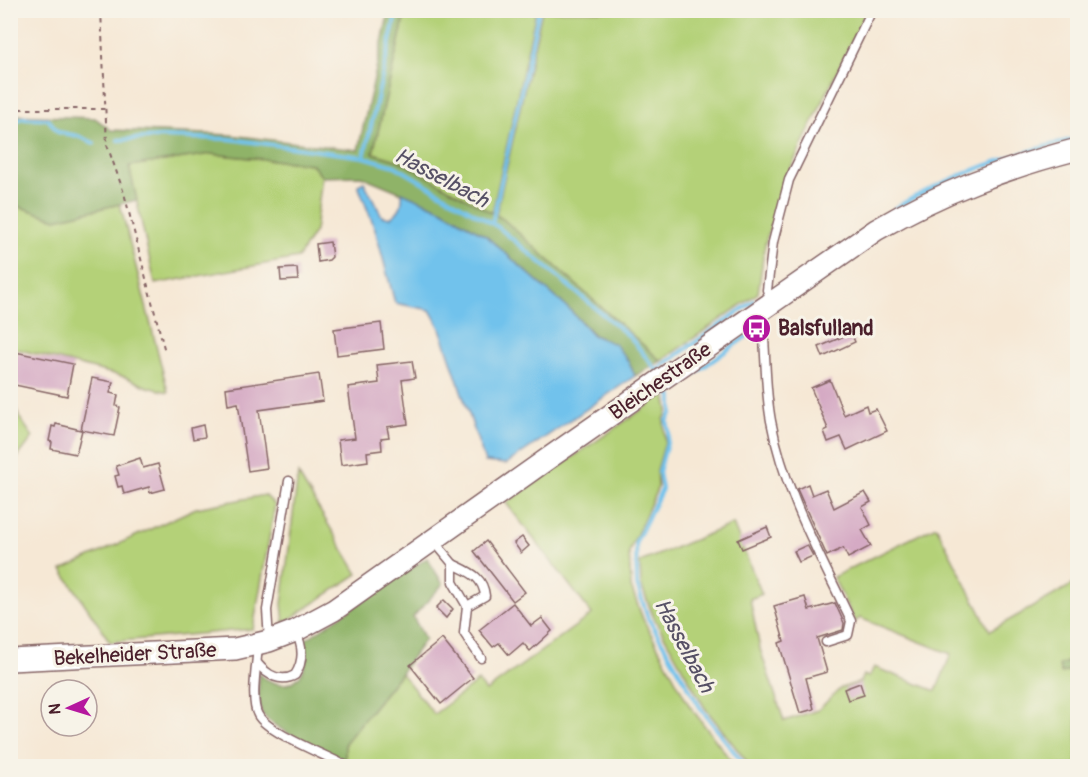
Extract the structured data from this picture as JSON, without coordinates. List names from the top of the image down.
{
  "streets": {
    "street": ["Bleichestraße", "Bekelheider Straße"]
  },
  "crossings": [
    ["Bleichestraße", "Bekelheider Straße"]
  ],
  "water": ["Hasselbach"],
  "places": {
    "bus stop": ["Balsfulland"]
  },
  "north": "left"
}
